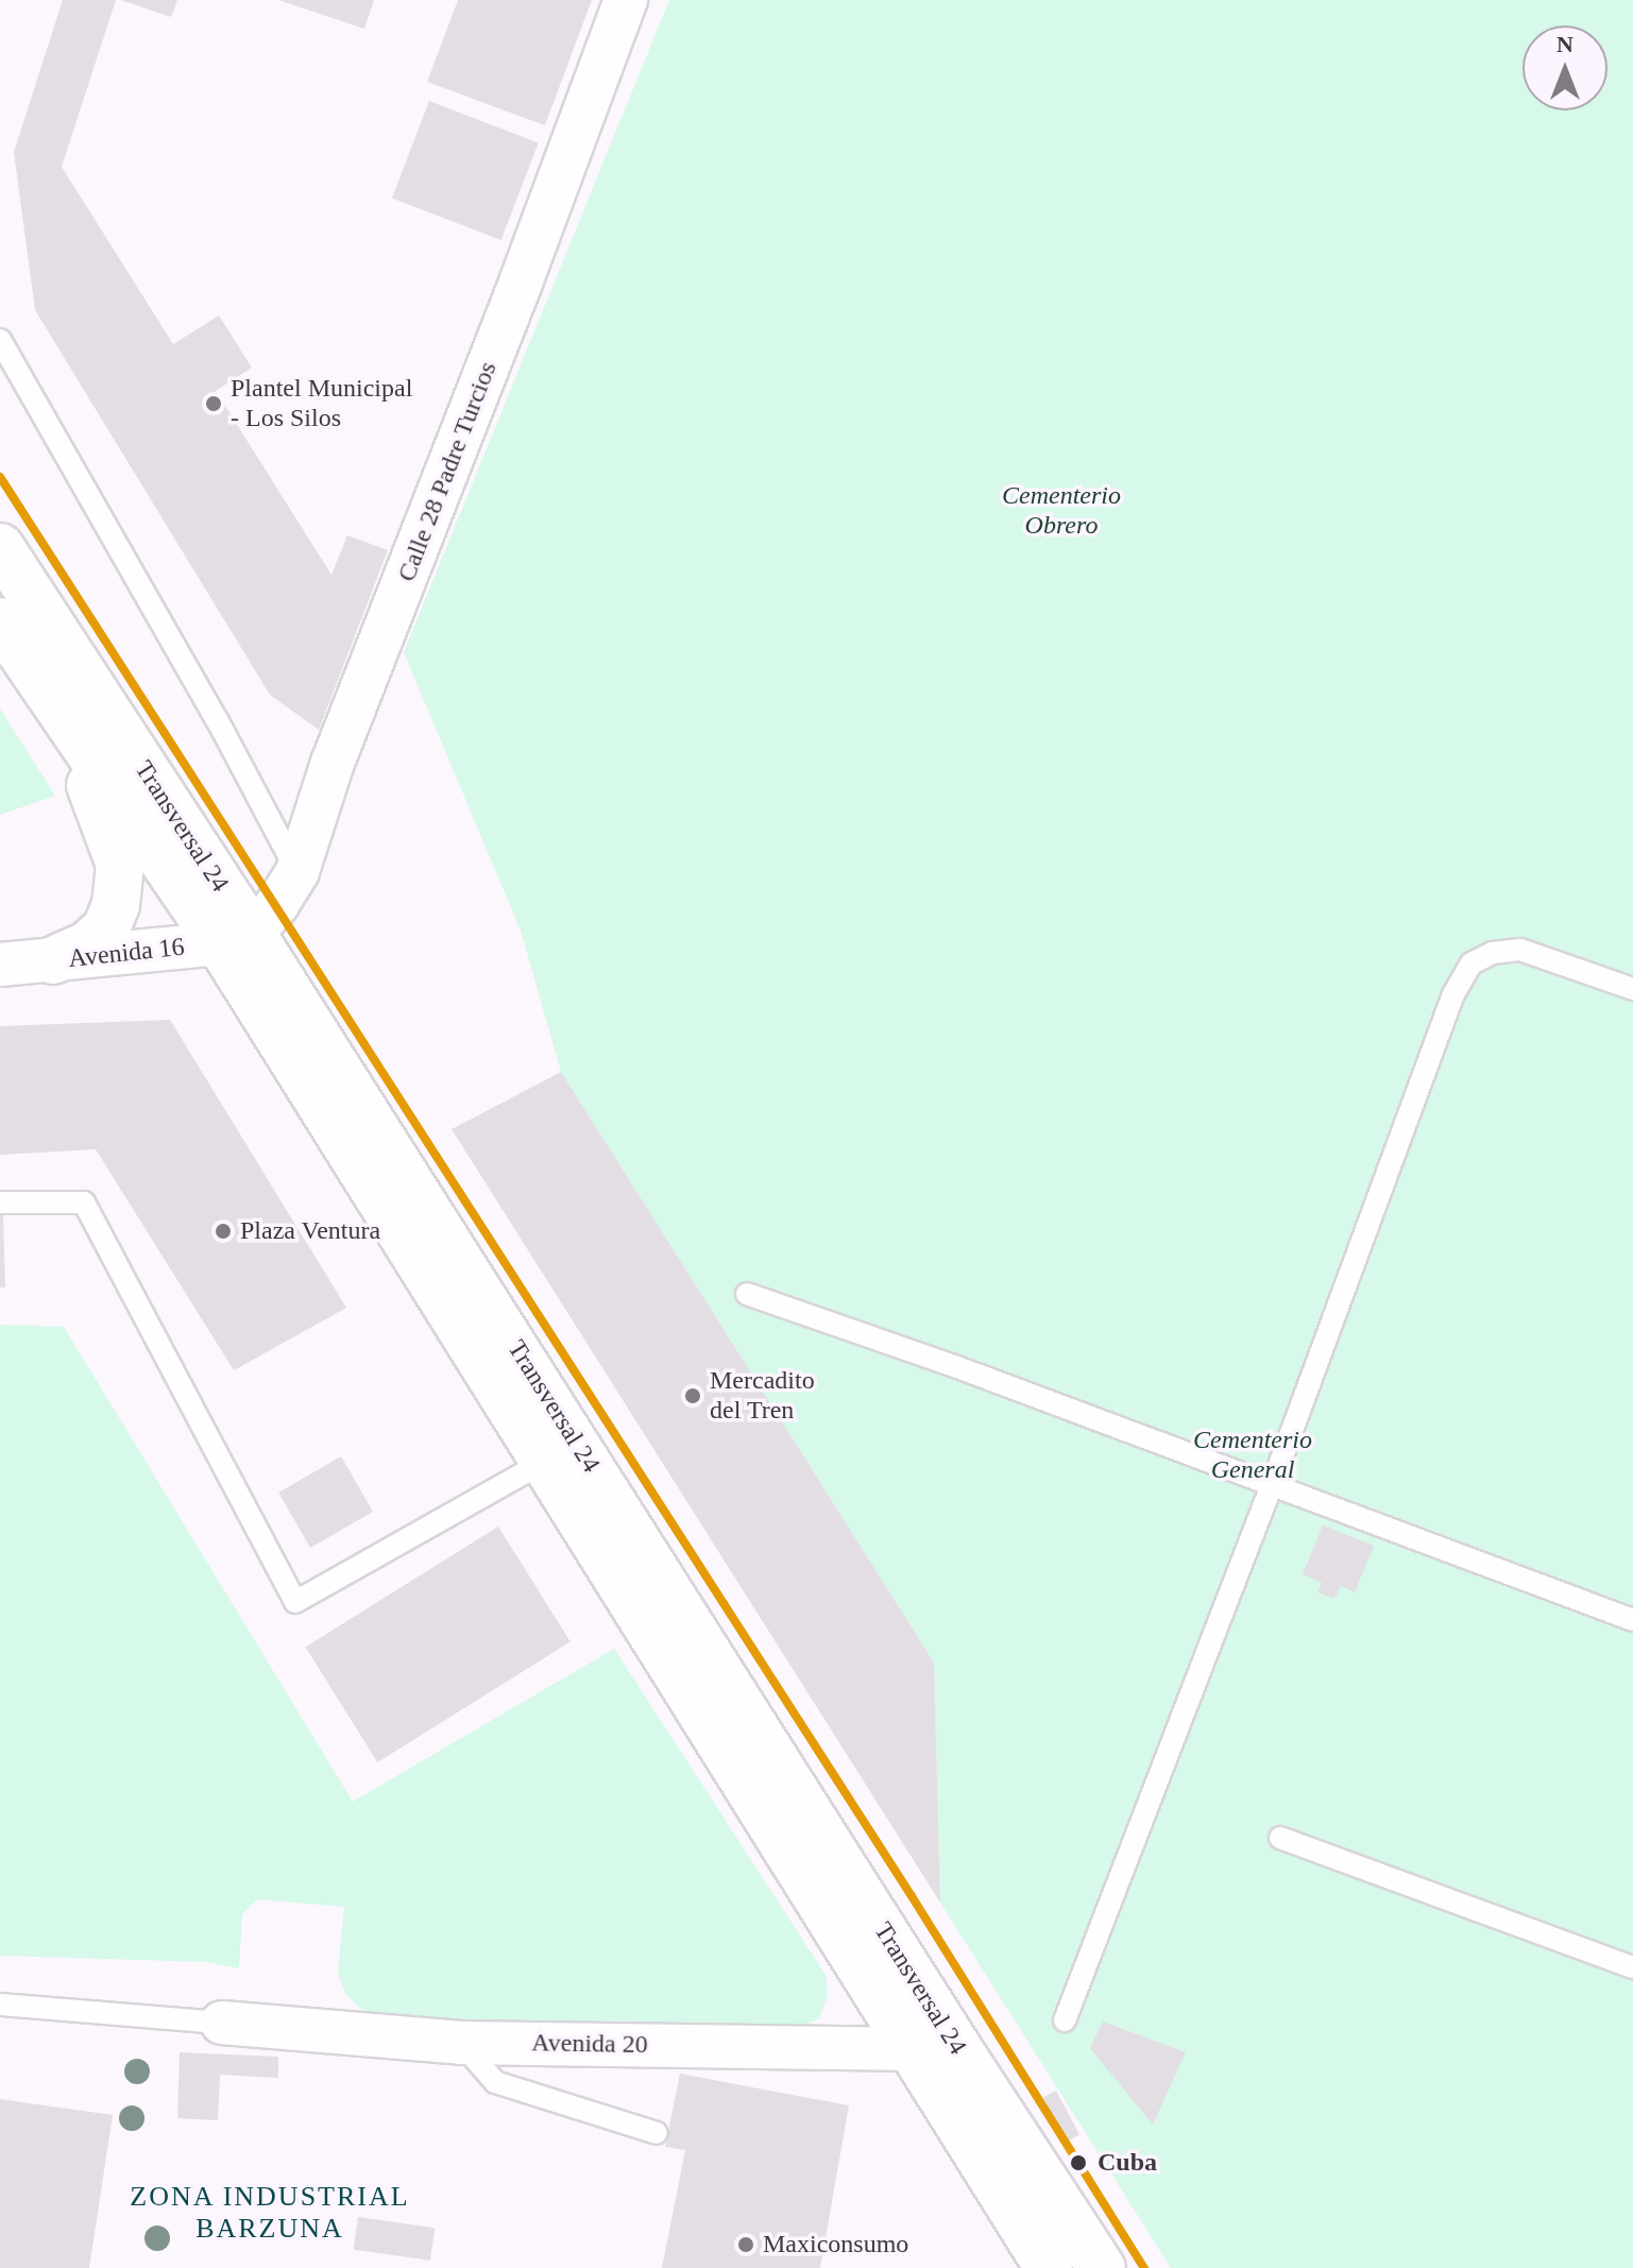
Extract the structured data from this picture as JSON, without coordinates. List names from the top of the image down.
{
  "streets": {
    "main road": ["Transversal 24"],
    "street": ["Calle 28 Padre Turcios", "Avenida 16", "Avenida 20"]
  },
  "crossings": [
    ["Calle 28 Padre Turcios", "Transversal 24"],
    ["Calle 28 Padre Turcios", "Avenida 16"],
    ["Transversal 24", "Avenida 16"],
    ["Transversal 24", "Avenida 20"]
  ],
  "districts": ["ZONA INDUSTRIAL BARZUNA"],
  "parks": ["Cementerio Obrero", "Cementerio General"],
  "places": [
    "Plantel Municipal - Los Silos",
    "Plaza Ventura",
    "Mercadito del Tren",
    "Cuba",
    "Maxiconsumo"
  ],
  "north": "top"
}
